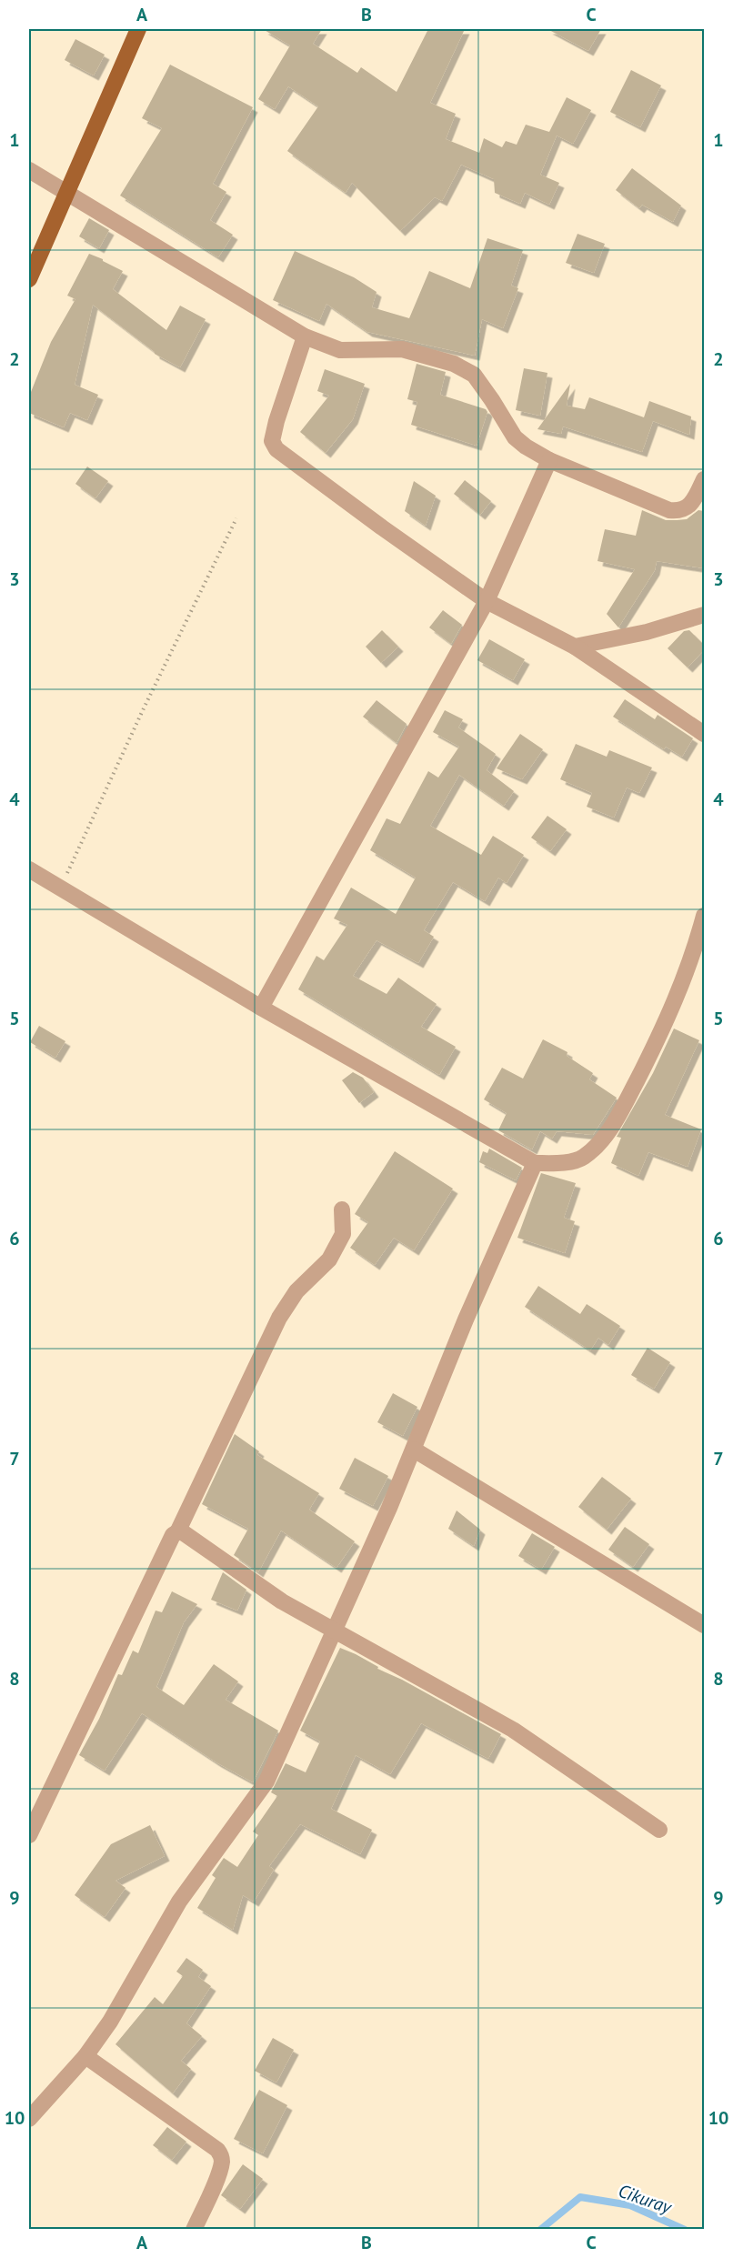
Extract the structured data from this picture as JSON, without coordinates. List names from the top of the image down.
{
  "water": ["Cikuray"],
  "grid": {
    "columns": ["A", "B", "C"],
    "rows": [
      "1",
      "2",
      "3",
      "4",
      "5",
      "6",
      "7",
      "8",
      "9",
      "10"
    ]
  }
}
